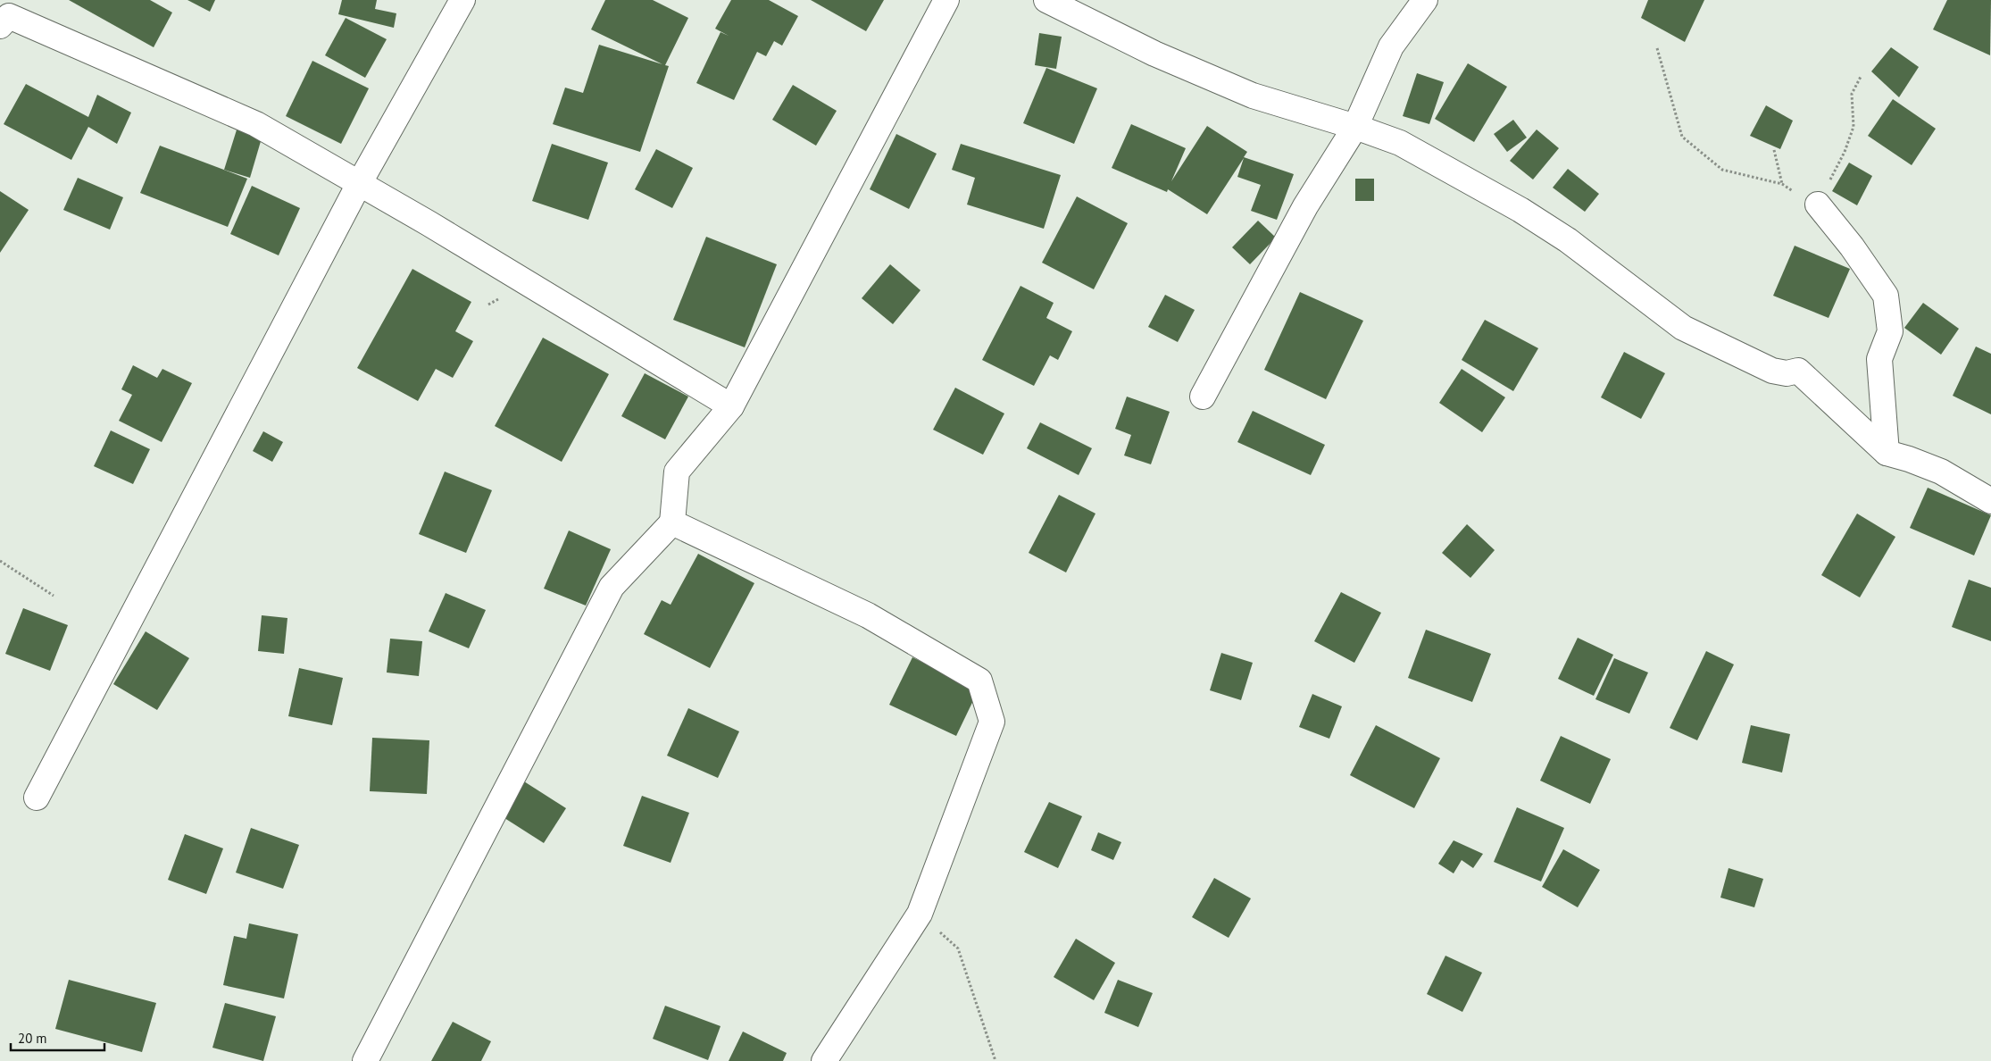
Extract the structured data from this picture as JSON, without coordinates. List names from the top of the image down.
{
  "scale_bar": "20 m"
}
